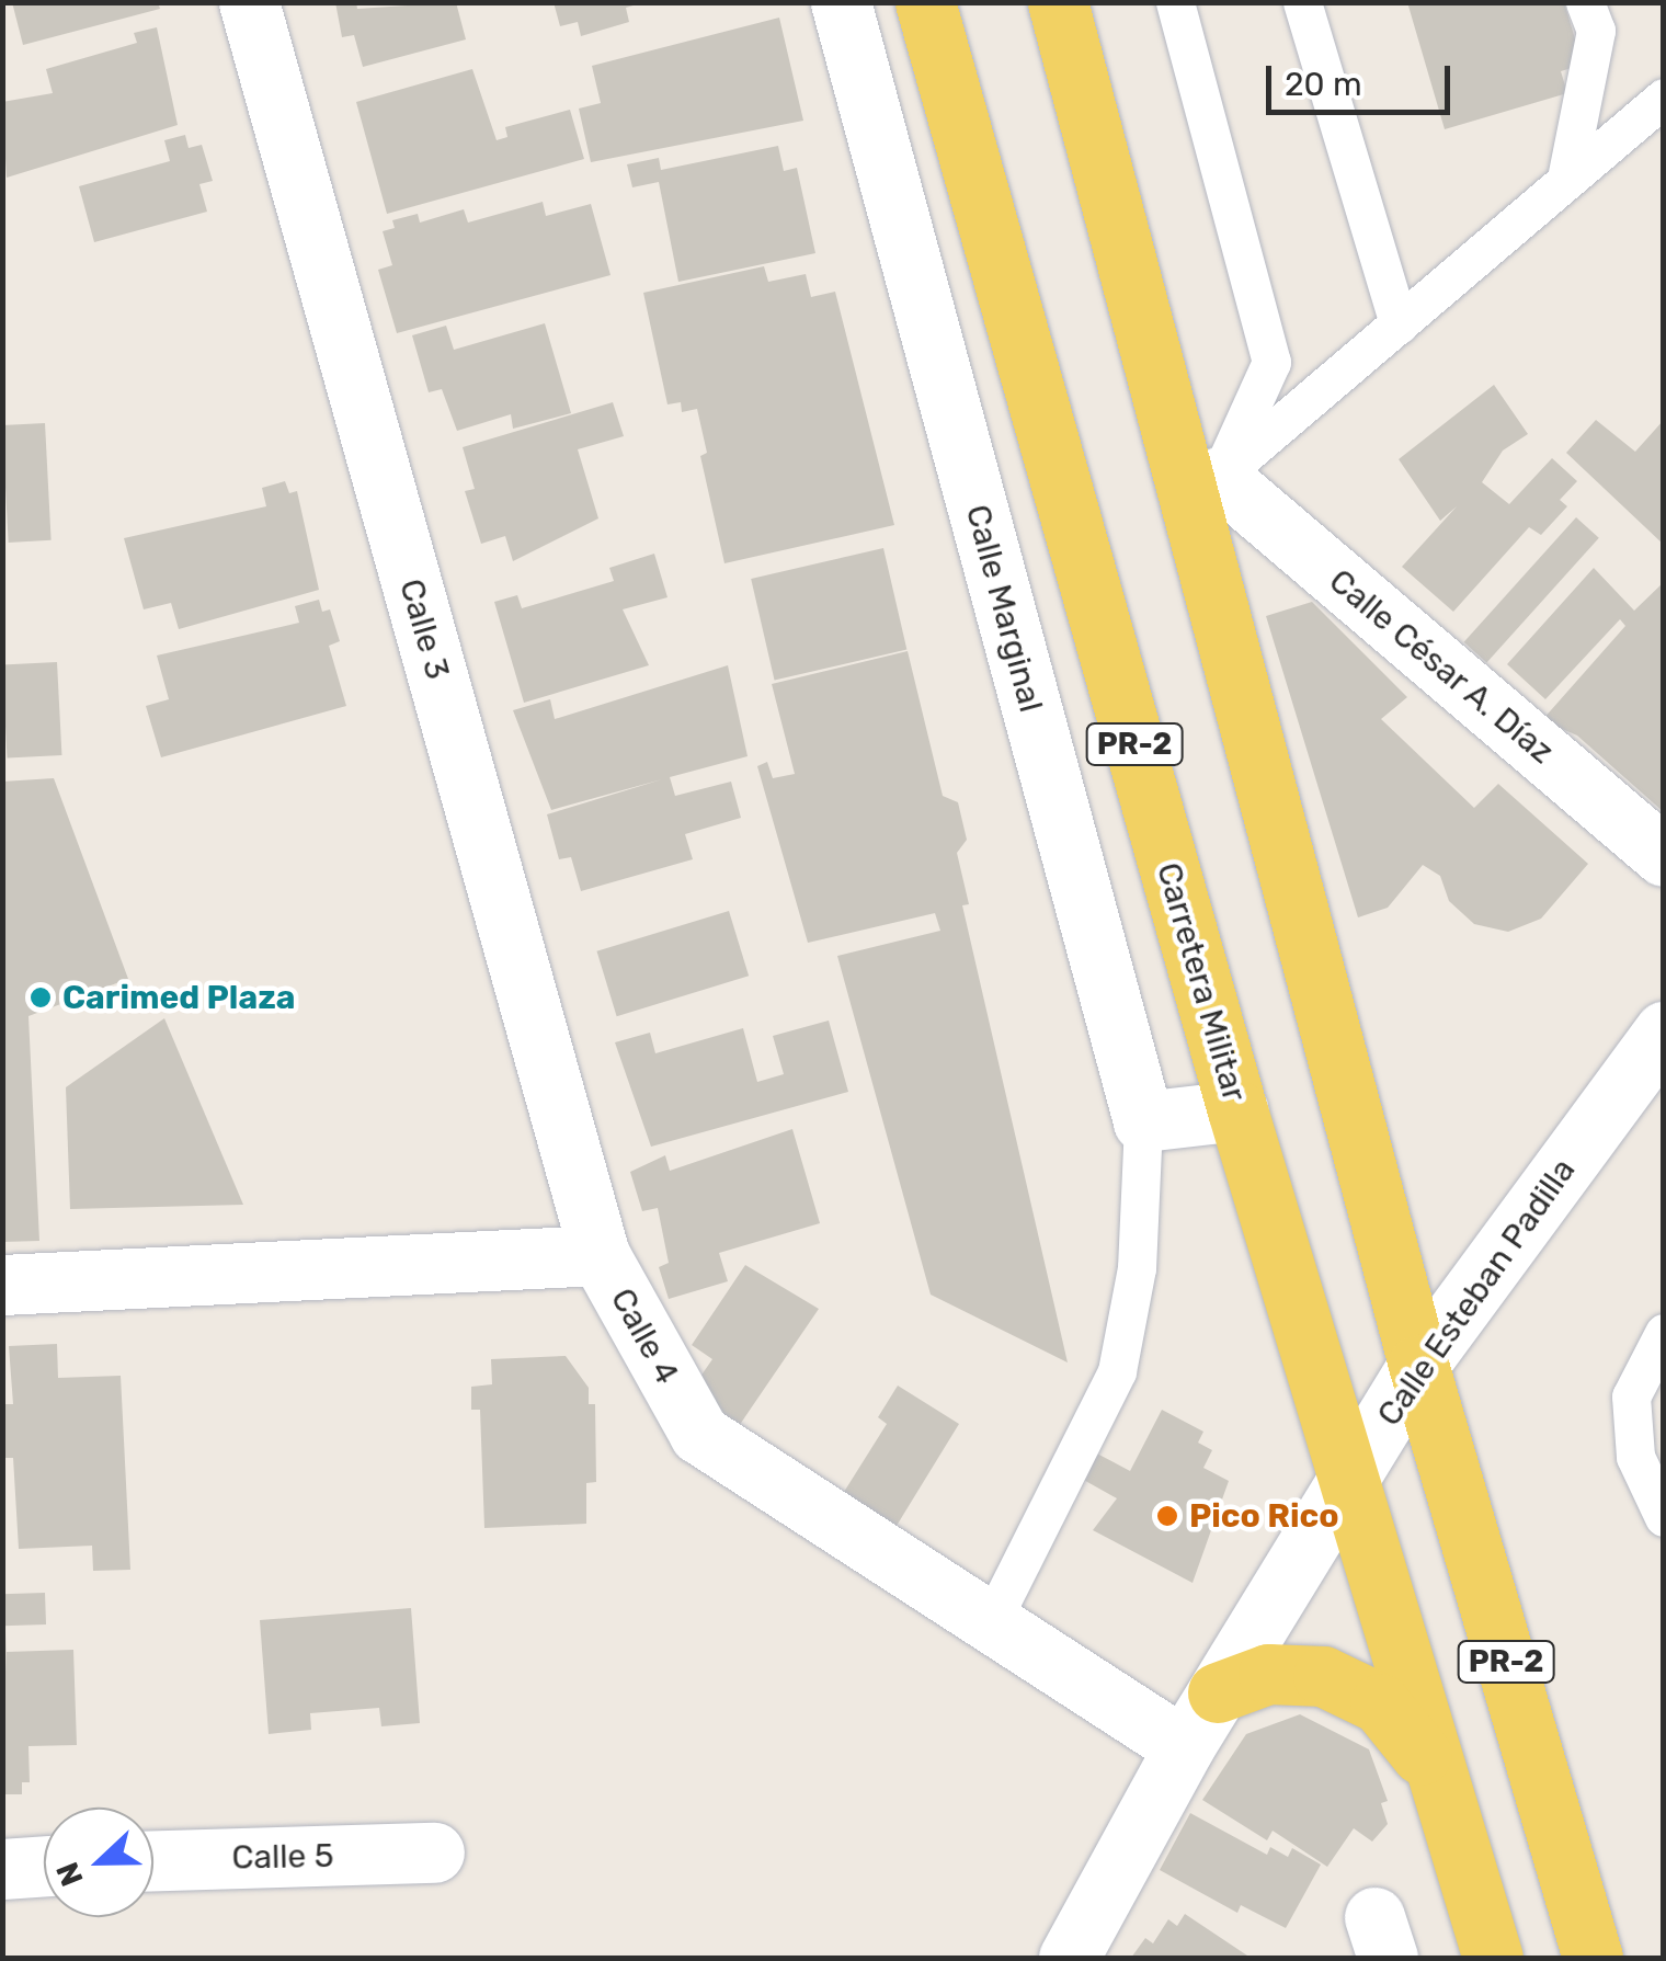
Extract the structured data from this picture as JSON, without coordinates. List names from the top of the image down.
{
  "streets": {
    "main road": ["PR-2", "Carretera Militar"],
    "street": [
      "Calle Marginal",
      "Calle 3",
      "Calle César A. Díaz",
      "Calle Esteban Padilla",
      "Calle 4",
      "Calle 5"
    ]
  },
  "crossings": [
    ["Calle 3", "Calle 4"],
    ["Calle César A. Díaz", "PR-2"],
    ["PR-2", "Calle Esteban Padilla"],
    ["Carretera Militar", "Calle Esteban Padilla"],
    ["Calle Esteban Padilla", "Calle 4"]
  ],
  "places": ["Carimed Plaza", "Pico Rico"],
  "scale_bar": "20 m",
  "north": "left"
}
